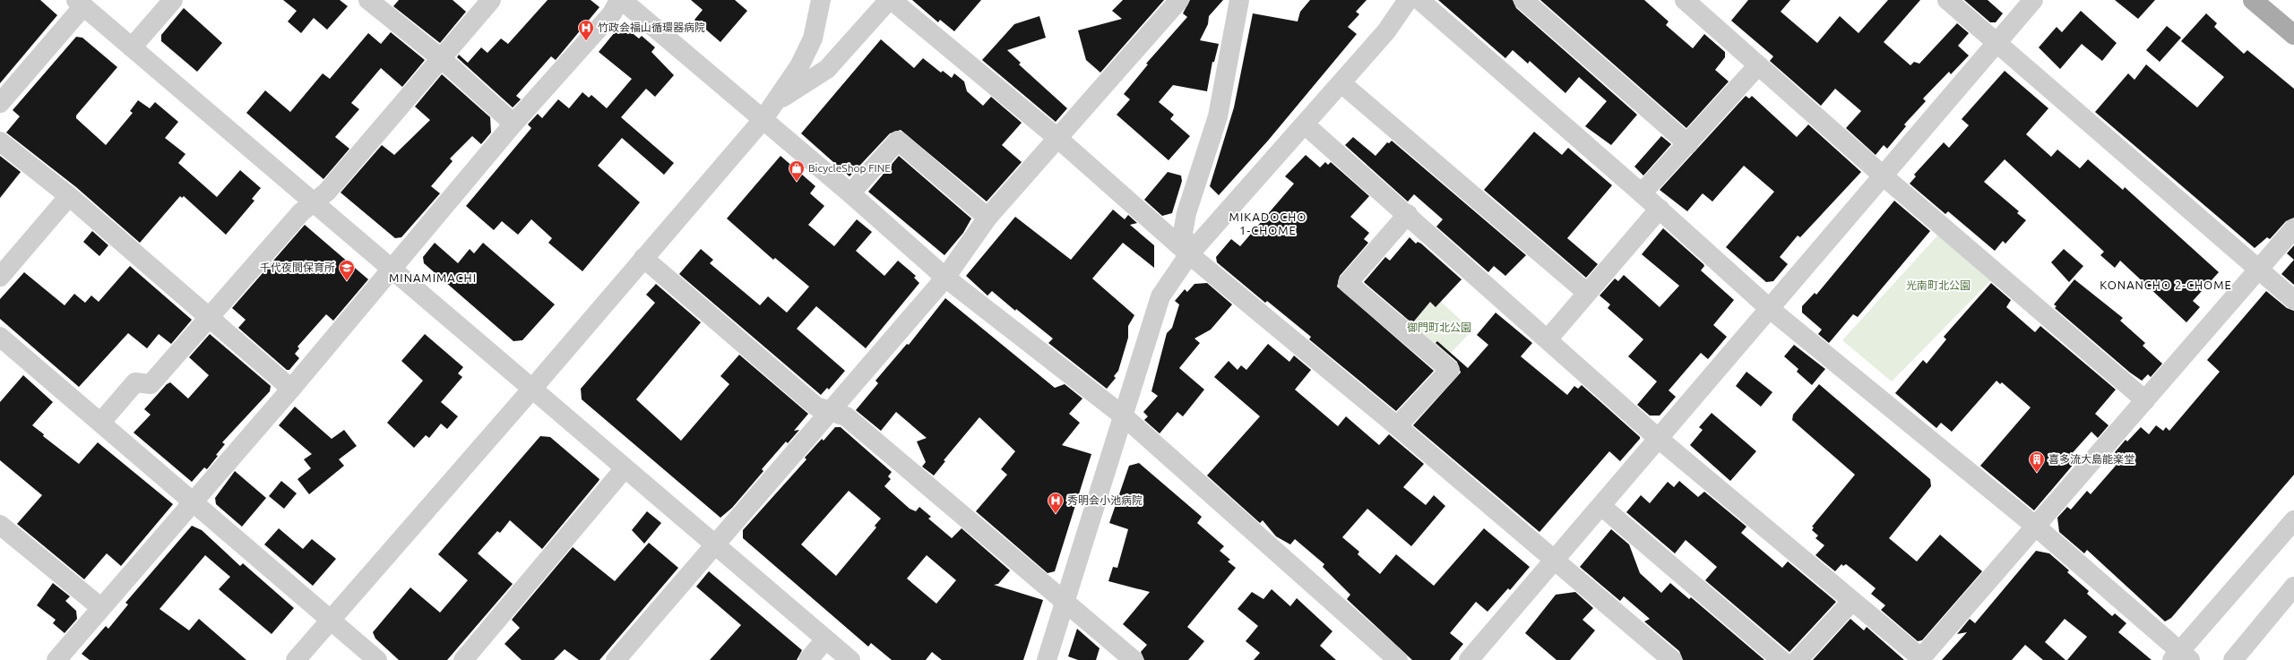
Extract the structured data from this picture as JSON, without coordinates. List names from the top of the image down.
{
  "districts": ["MIKADOCHO 1-CHOME", "MINAMIMACHI", "KONANCHO 2-CHOME"],
  "parks": ["光南町北公園", "御門町北公園"],
  "places": {
    "hospital": ["竹政会福山循環器病院", "秀明会小池病院"],
    "shop": ["BicycleShop FINE"],
    "school or university": ["千代夜間保育所"],
    "building": ["喜多流大島能楽堂"]
  }
}
